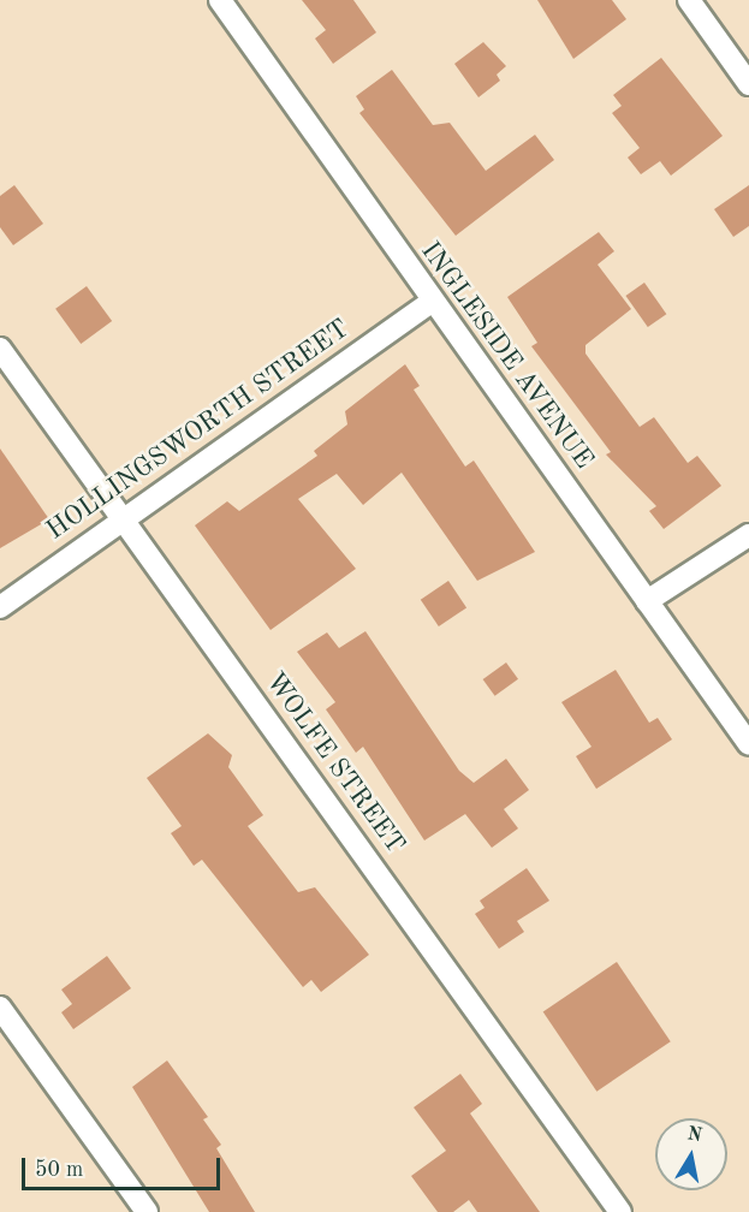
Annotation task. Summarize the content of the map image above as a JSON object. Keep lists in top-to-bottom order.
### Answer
{
  "streets": {
    "street": ["INGLESIDE AVENUE", "HOLLINGSWORTH STREET", "WOLFE STREET"]
  },
  "crossings": [
    ["INGLESIDE AVENUE", "HOLLINGSWORTH STREET"],
    ["HOLLINGSWORTH STREET", "WOLFE STREET"]
  ],
  "scale_bar": "50 m",
  "north": "top"
}
